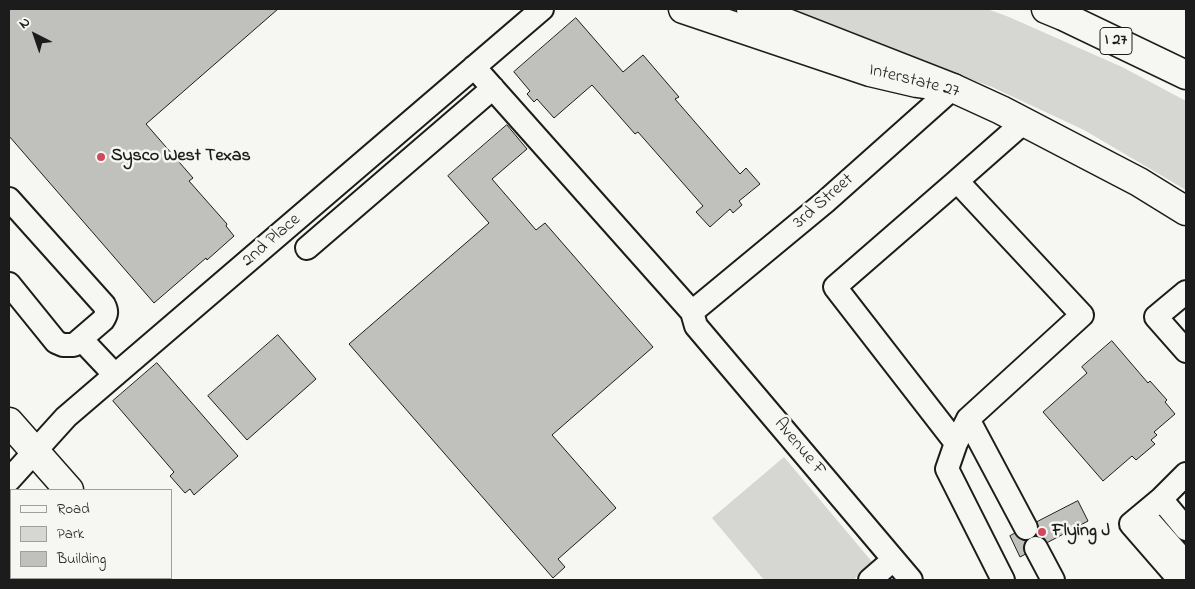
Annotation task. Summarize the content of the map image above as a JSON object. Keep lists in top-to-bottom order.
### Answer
{
  "streets": {
    "main road": ["I 27", "Interstate 27"],
    "street": ["3rd Street", "2nd Place", "Avenue F"]
  },
  "crossings": [
    ["Interstate 27", "3rd Street"],
    ["3rd Street", "Avenue F"],
    ["2nd Place", "Avenue F"]
  ],
  "places": ["Sysco West Texas", "Flying J"],
  "legend": ["Road", "Park", "Building"],
  "north": "top left"
}
